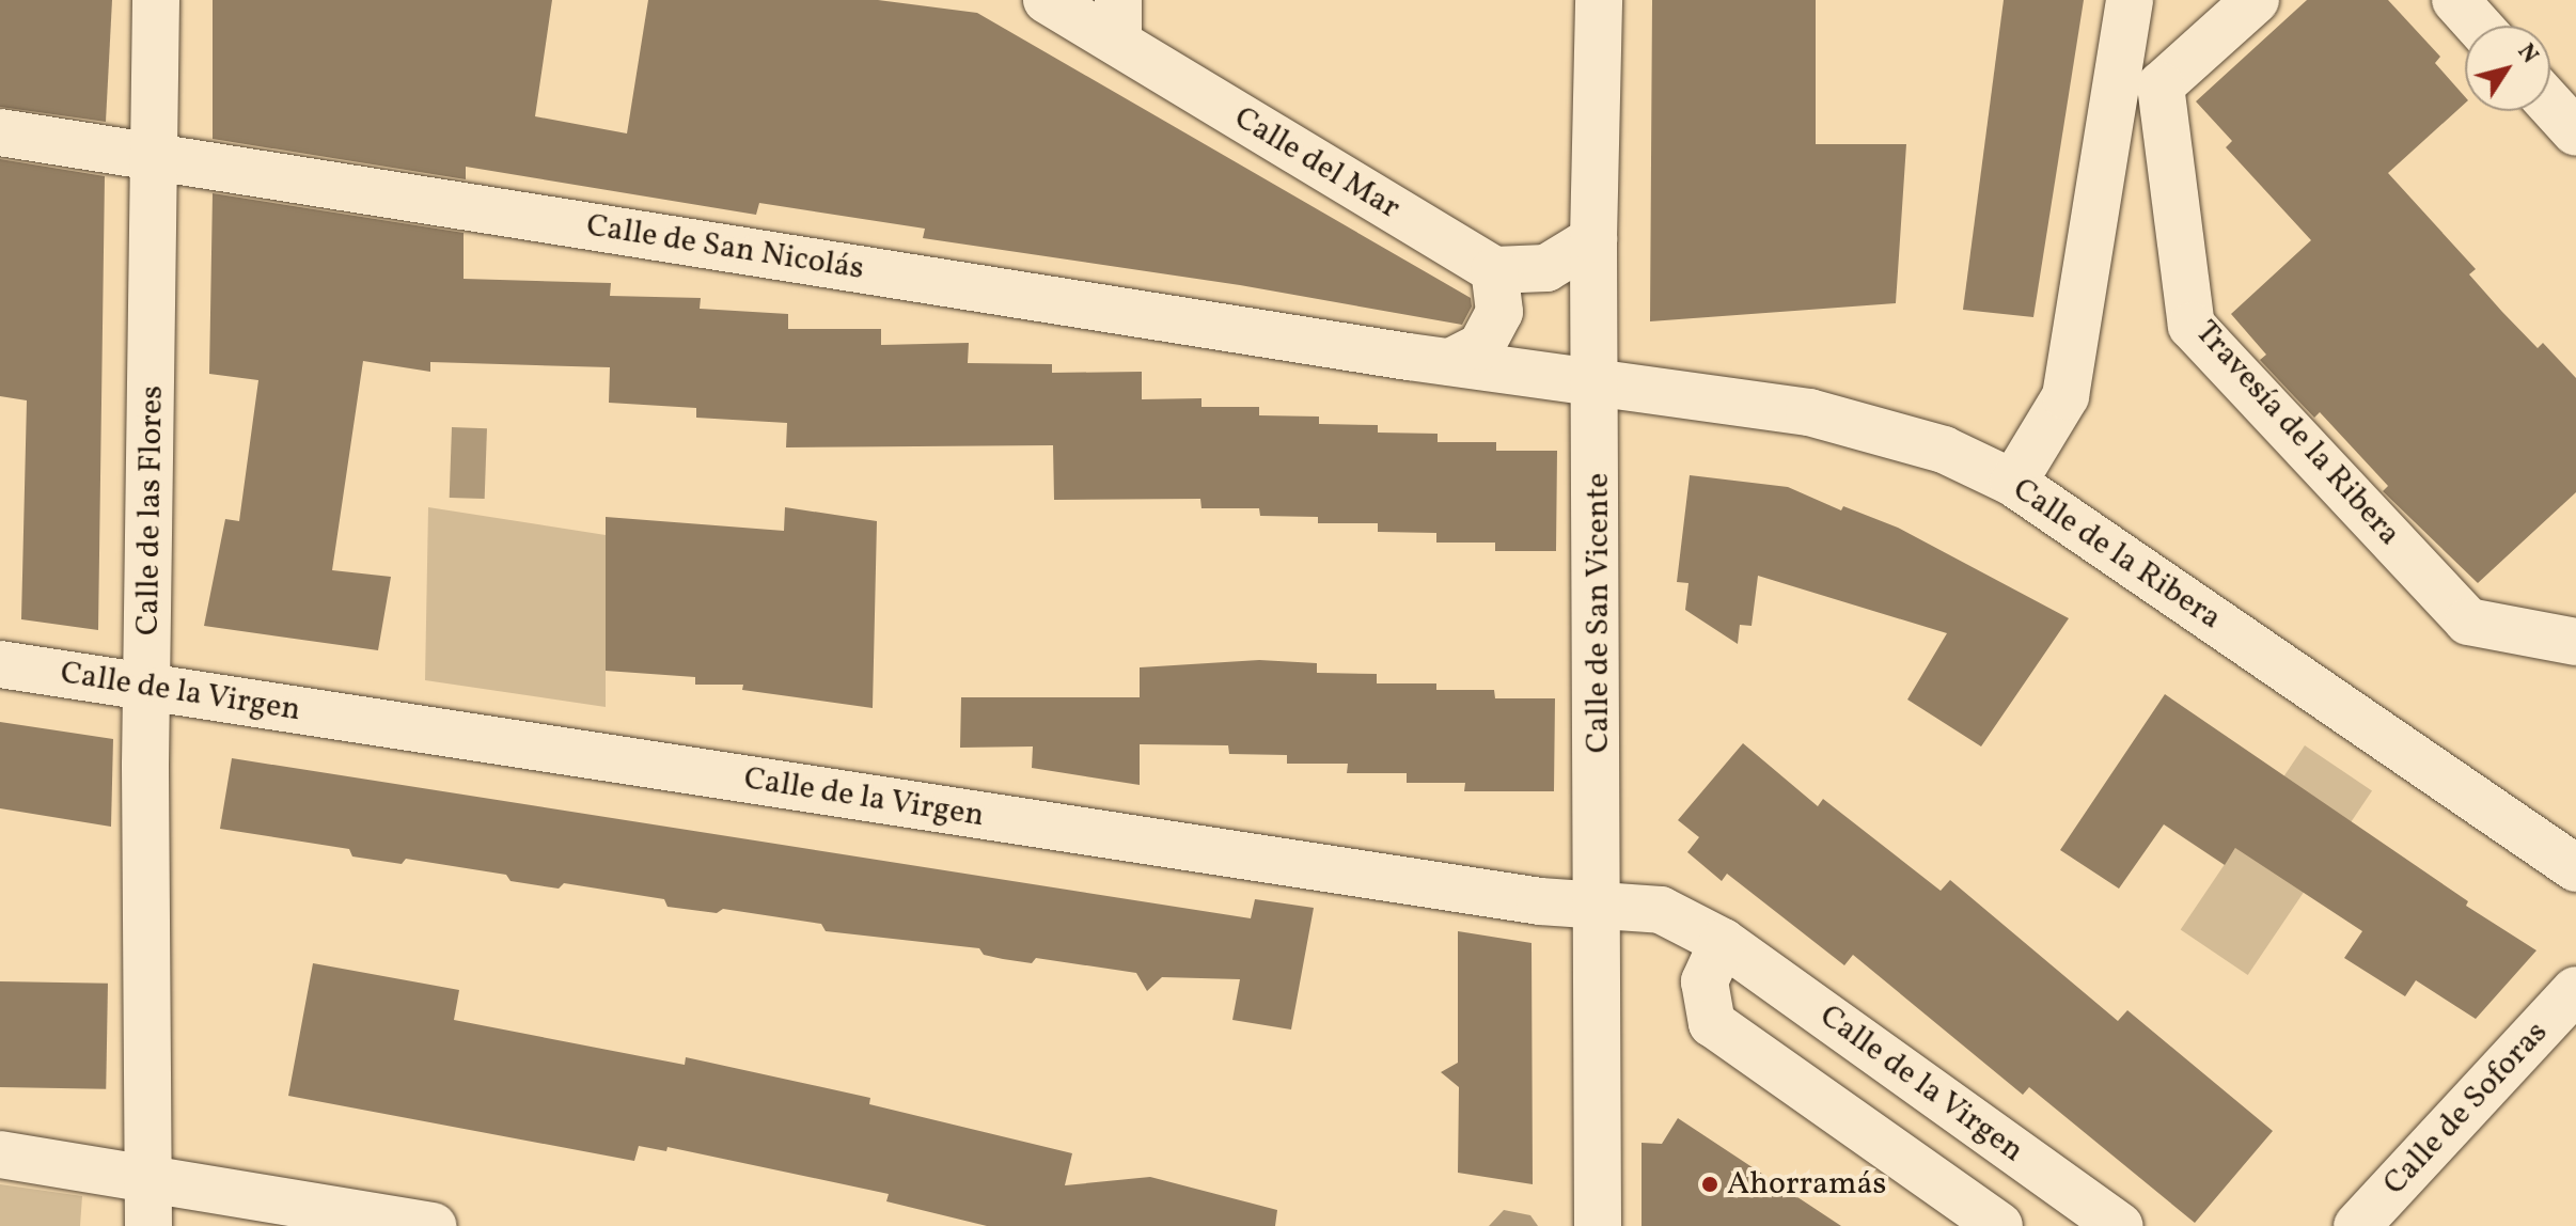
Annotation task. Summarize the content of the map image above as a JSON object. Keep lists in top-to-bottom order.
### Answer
{
  "streets": {
    "street": [
      "Calle del Mar",
      "Calle de San Nicolás",
      "Travesía de la Ribera",
      "Calle de las Flores",
      "Calle de la Ribera",
      "Calle de San Vicente",
      "Calle de la Virgen",
      "Calle de Soforas"
    ]
  },
  "crossings": [
    ["Calle de San Nicolás", "Calle de las Flores"],
    ["Calle de San Nicolás", "Calle de la Ribera"],
    ["Calle de San Nicolás", "Calle de San Vicente"],
    ["Calle de las Flores", "Calle de la Virgen"],
    ["Calle de la Ribera", "Calle de San Vicente"],
    ["Calle de San Vicente", "Calle de la Virgen"]
  ],
  "places": ["Ahorramás"],
  "north": "top right"
}
